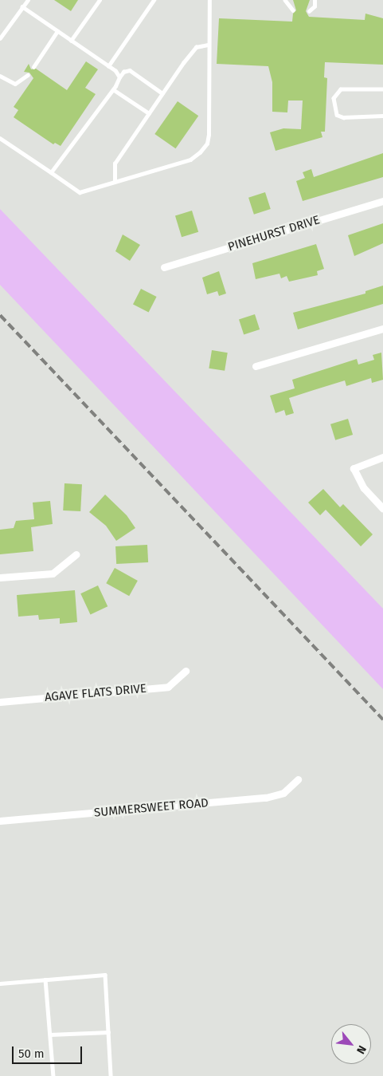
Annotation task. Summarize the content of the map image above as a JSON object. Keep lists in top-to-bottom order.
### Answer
{
  "streets": {
    "street": ["PINEHURST DRIVE", "AGAVE FLATS DRIVE", "SUMMERSWEET ROAD"]
  },
  "scale_bar": "50 m",
  "north": "bottom right"
}
